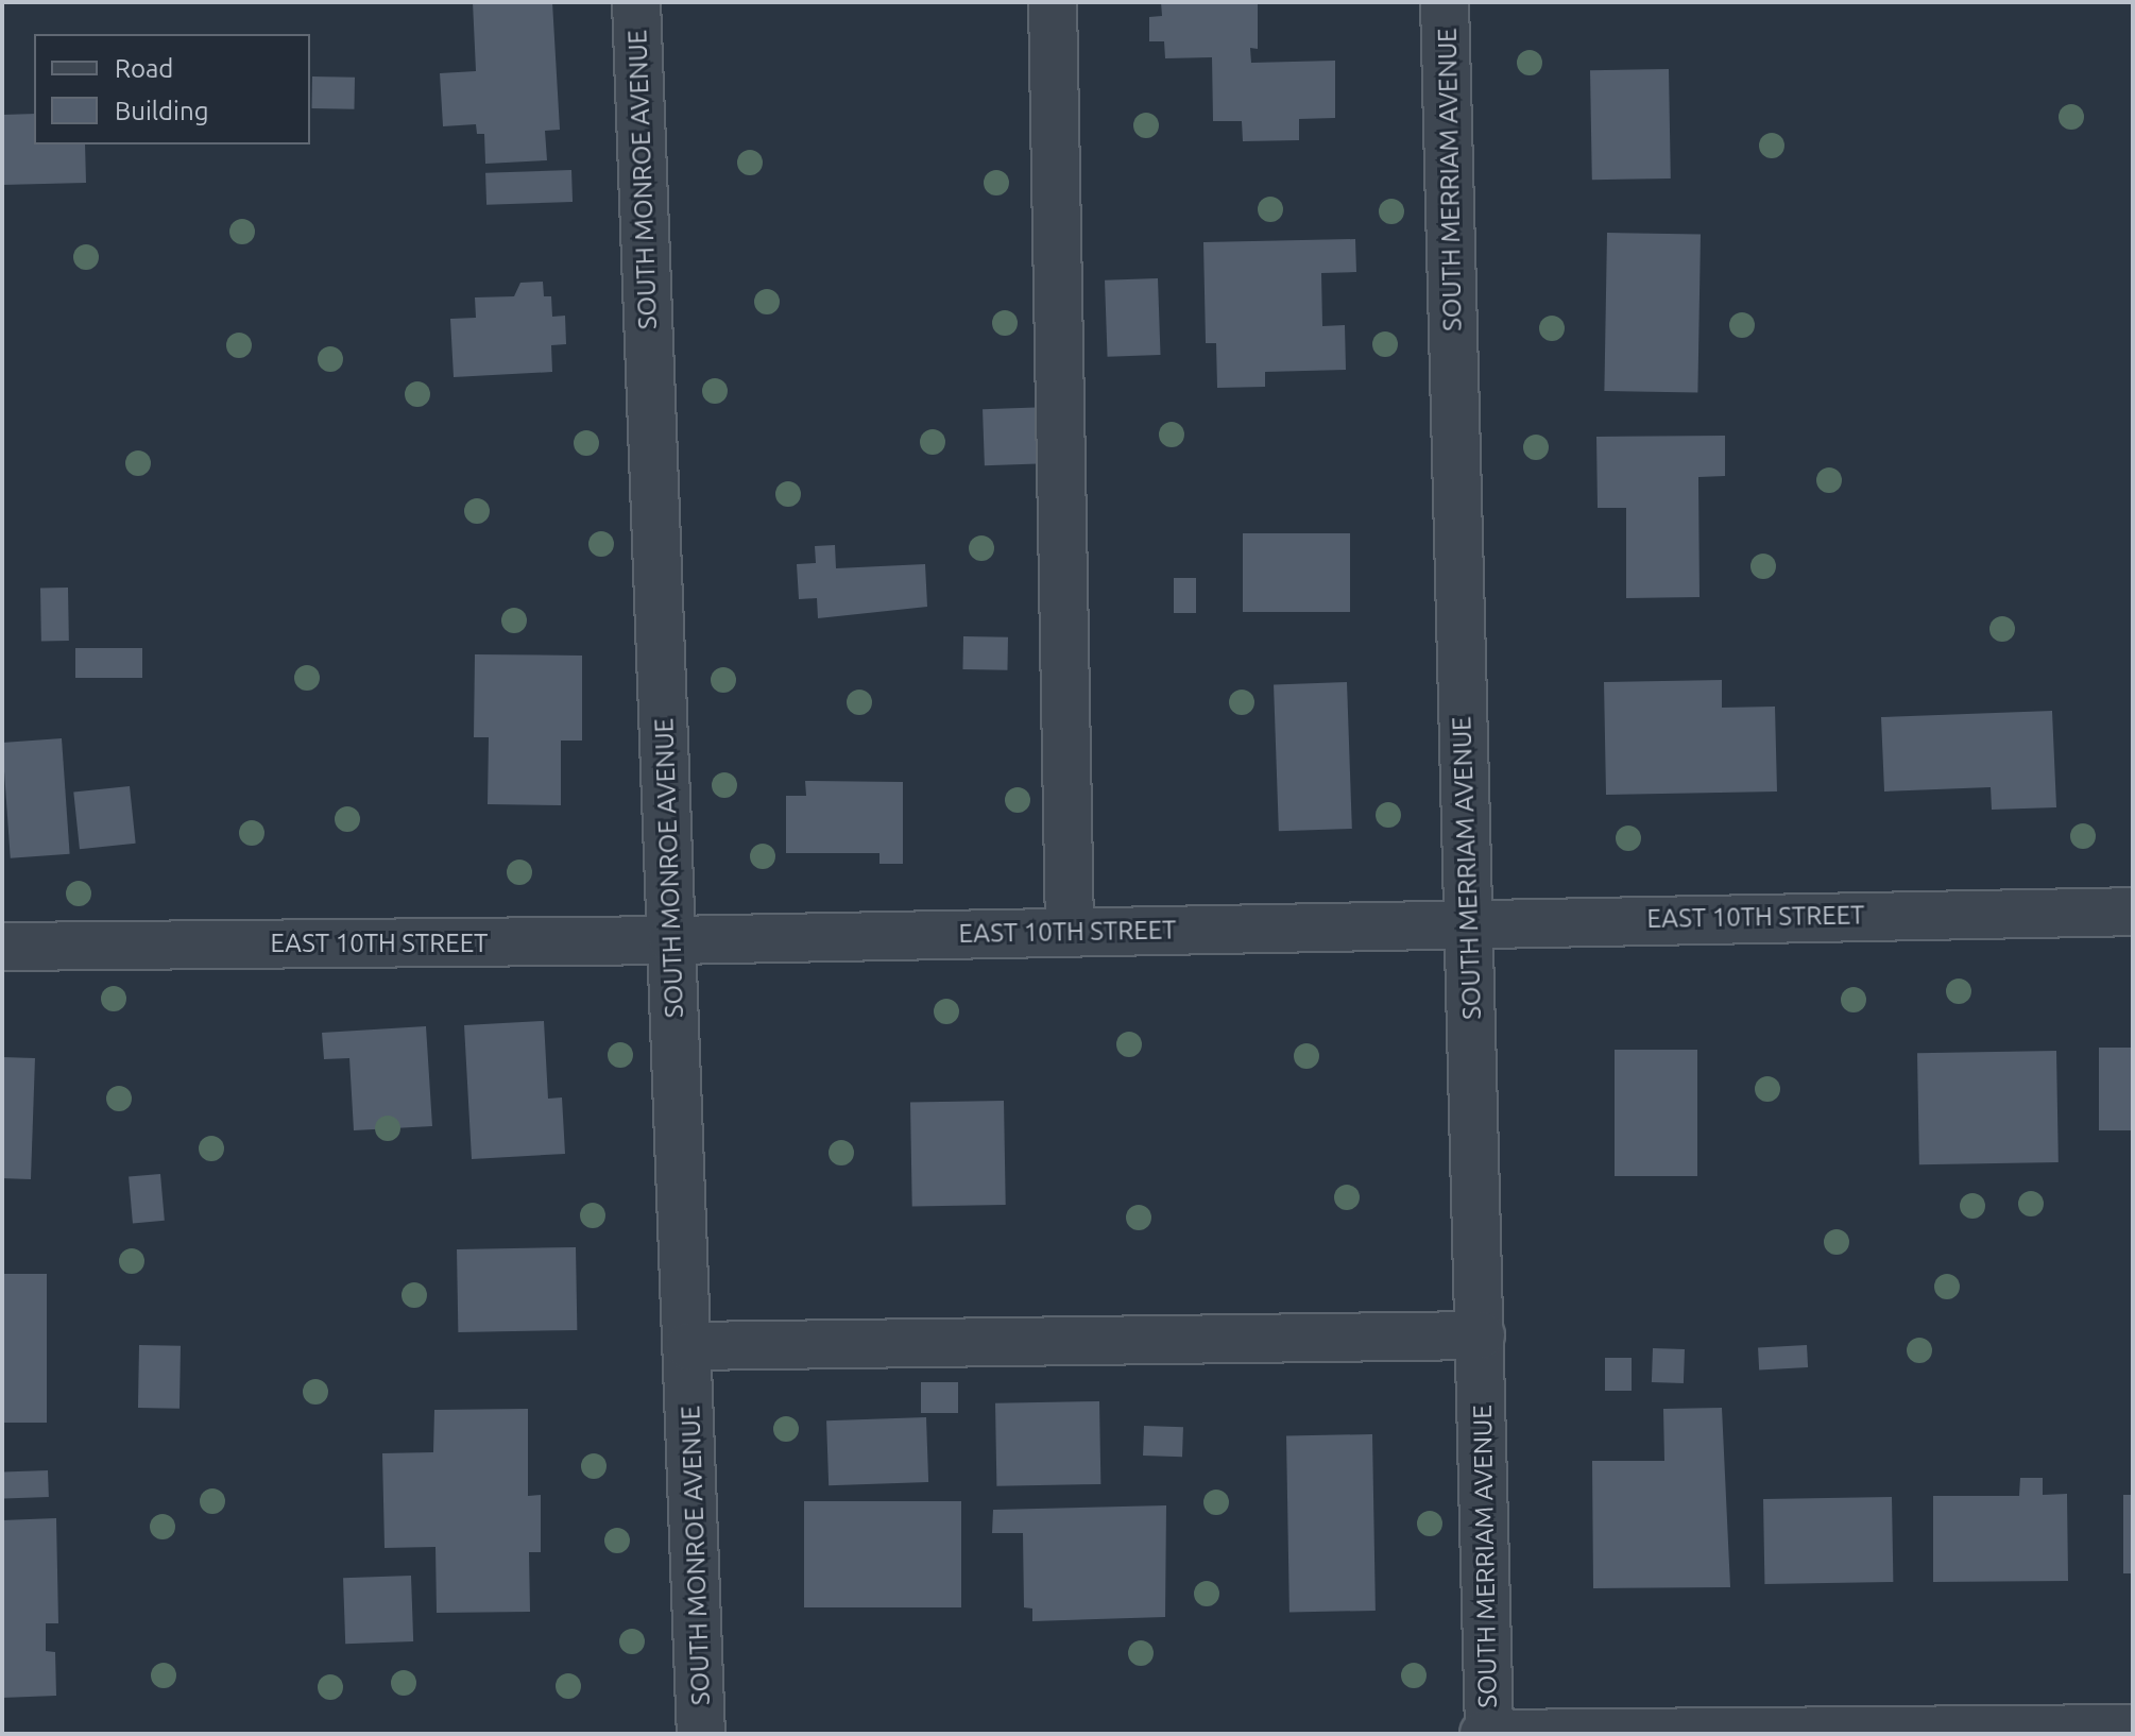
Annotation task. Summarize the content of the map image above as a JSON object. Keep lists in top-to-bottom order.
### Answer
{
  "streets": {
    "street": ["SOUTH MONROE AVENUE", "SOUTH MERRIAM AVENUE", "EAST 10TH STREET"]
  },
  "crossings": [
    ["SOUTH MONROE AVENUE", "EAST 10TH STREET"],
    ["SOUTH MERRIAM AVENUE", "EAST 10TH STREET"]
  ],
  "legend": ["Road", "Building"]
}
